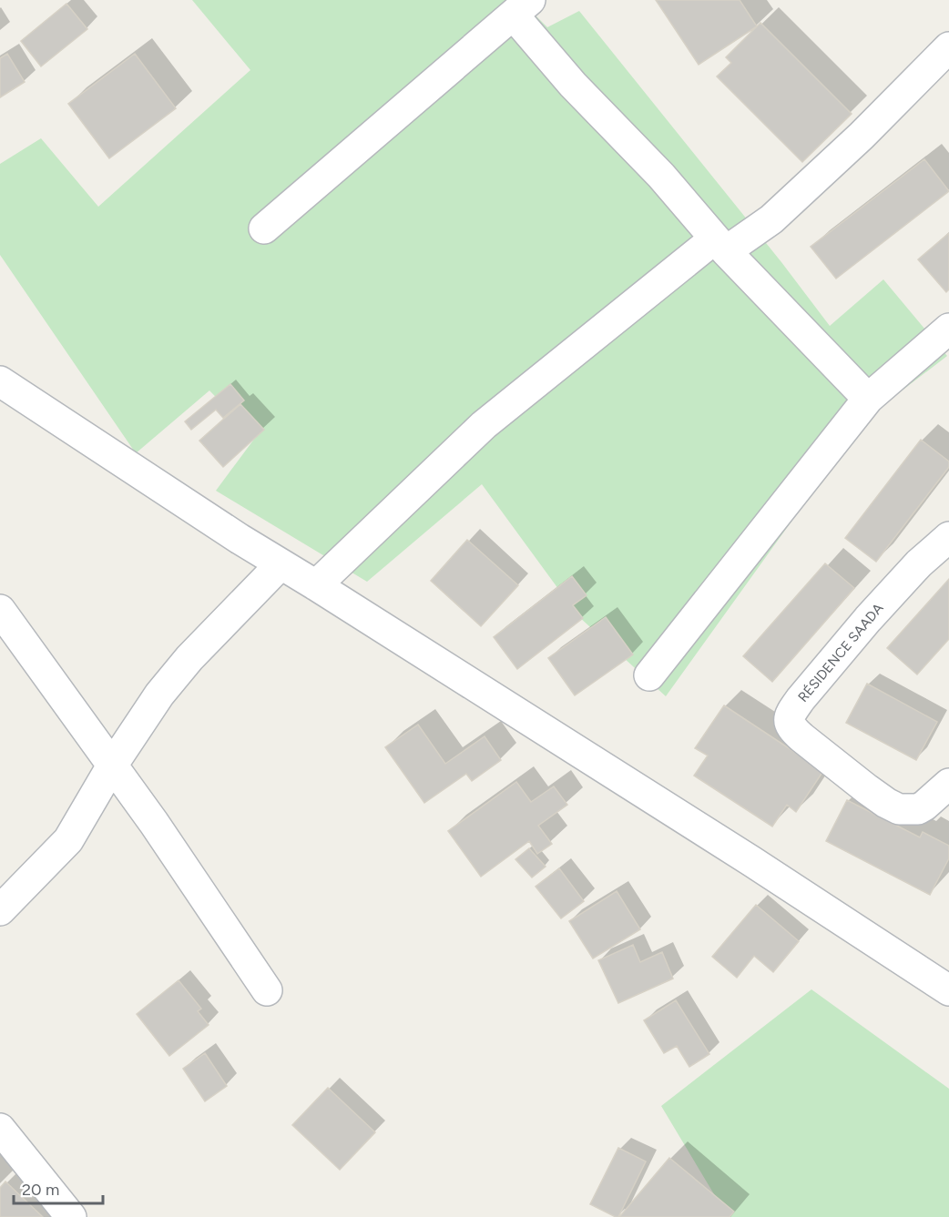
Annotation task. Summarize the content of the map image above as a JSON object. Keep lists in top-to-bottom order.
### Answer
{
  "streets": {
    "street": ["RÉSIDENCE SAADA"]
  },
  "scale_bar": "20 m"
}
